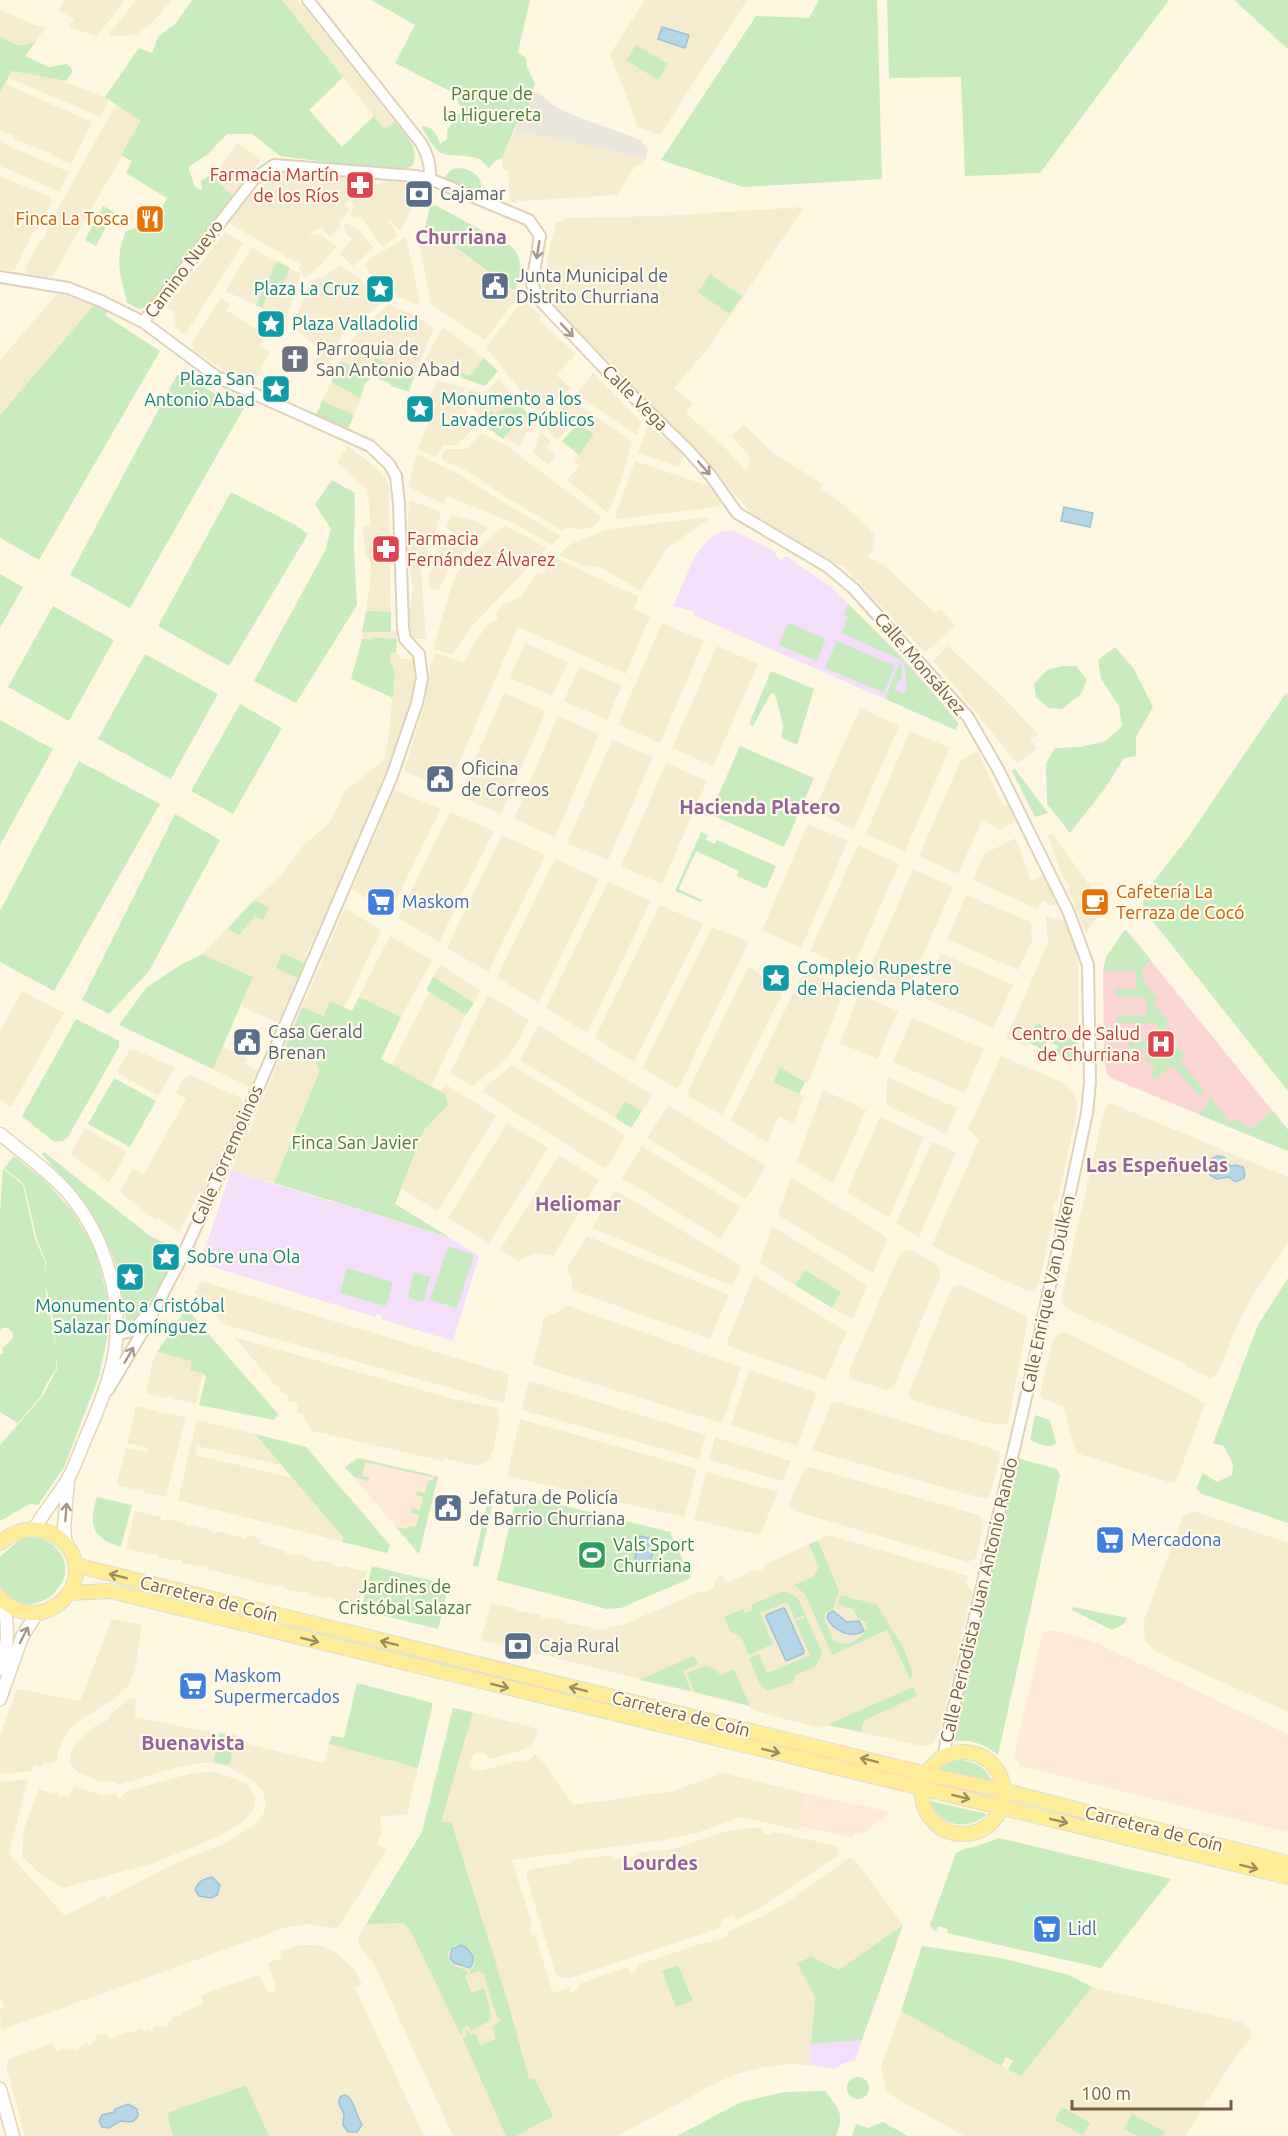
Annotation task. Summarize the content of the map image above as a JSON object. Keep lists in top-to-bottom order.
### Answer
{
  "streets": {
    "main road": ["Calle Torremolinos", "Carretera de Coín"],
    "street": [
      "Camino Nuevo",
      "Calle Vega",
      "Calle Monsálvez",
      "Calle Enrique Van Dulken",
      "Calle Periodista Juan Antonio Rando"
    ]
  },
  "crossings": [
    ["Camino Nuevo", "Calle Vega"],
    ["Camino Nuevo", "Calle Torremolinos"],
    ["Calle Vega", "Calle Monsálvez"],
    ["Calle Monsálvez", "Calle Enrique Van Dulken"],
    ["Calle Enrique Van Dulken", "Calle Periodista Juan Antonio Rando"]
  ],
  "one_way": ["Calle Vega"],
  "districts": [
    "Churriana",
    "Hacienda Platero",
    "Las Espeñuelas",
    "Heliomar",
    "Buenavista",
    "Lourdes"
  ],
  "parks": ["Parque de la Higuereta", "Finca San Javier", "Jardines de Cristóbal Salazar"],
  "places": {
    "pharmacy": ["Farmacia Martín de los Ríos", "Farmacia Fernández Álvarez"],
    "bank": ["Cajamar", "Caja Rural"],
    "restaurant": ["Finca La Tosca"],
    "public building": [
      "Junta Municipal de Distrito Churriana",
      "Oficina de Correos",
      "Casa Gerald Brenan",
      "Jefatura de Policía de Barrio Churriana"
    ],
    "place": [
      "Plaza La Cruz",
      "Plaza Valladolid",
      "Plaza San Antonio Abad",
      "Monumento a los Lavaderos Públicos",
      "Complejo Rupestre de Hacienda Platero",
      "Sobre una Ola",
      "Monumento a Cristóbal Salazar Domínguez"
    ],
    "church": ["Parroquia de San Antonio Abad"],
    "supermarket": [
      "Maskom",
      "Mercadona",
      "Maskom Supermercados",
      "Lidl"
    ],
    "cafe": ["Cafetería La Terraza de Cocó"],
    "hospital": ["Centro de Salud de Churriana"],
    "sports": ["Vals Sport Churriana"]
  },
  "scale_bar": "100 m"
}
